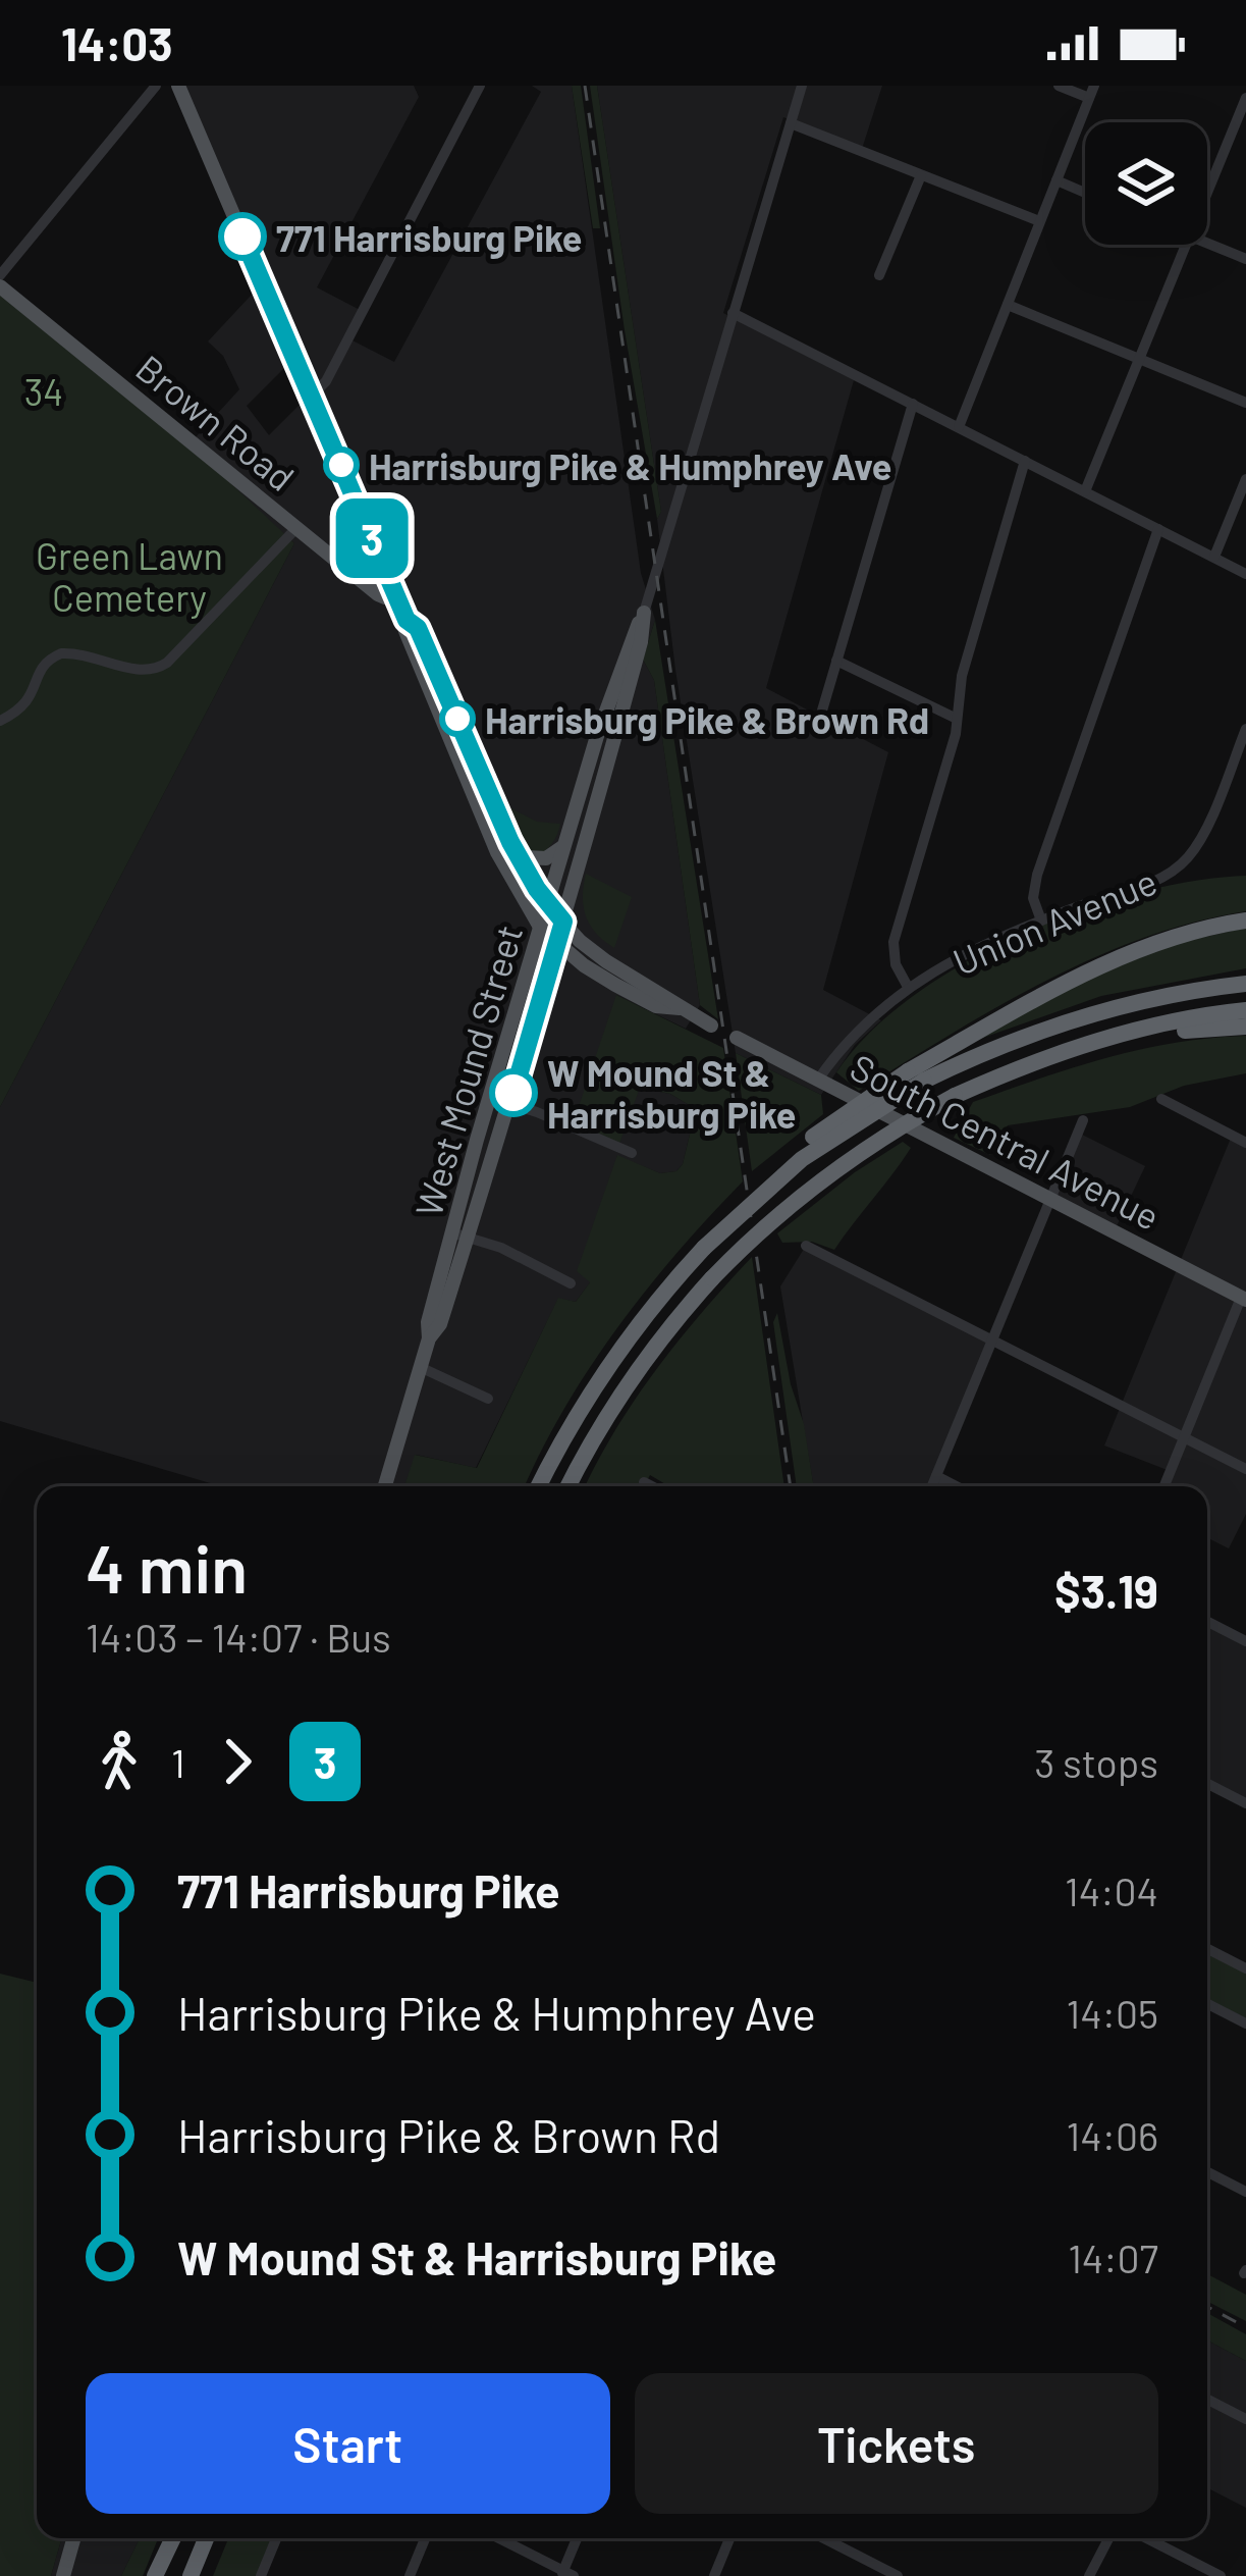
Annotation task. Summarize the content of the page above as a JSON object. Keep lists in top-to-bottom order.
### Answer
{
  "streets": {
    "main road": ["Brown Road", "West Mound Street", "South Central Avenue"],
    "street": ["Union Avenue"]
  },
  "crossings": [
    ["Union Avenue", "South Central Avenue"]
  ],
  "parks": ["34", "Green Lawn Cemetery"],
  "places": [
    "771 Harrisburg Pike",
    "Harrisburg Pike & Humphrey Ave",
    "Harrisburg Pike & Brown Rd",
    "W Mound St & Harrisburg Pike"
  ],
  "lines": ["bus line 3"],
  "page": {
    "status": "14:03",
    "on_map": "3",
    "heading": ["4 min", "14:03 – 14:07 · Bus", "$3.19"],
    "legs": ["1", "3", "3 stops"],
    "list": [
      {
        "name": "771 Harrisburg Pike",
        "value": "14:04"
      },
      {
        "name": "Harrisburg Pike & Humphrey Ave",
        "value": "14:05"
      },
      {
        "name": "Harrisburg Pike & Brown Rd",
        "value": "14:06"
      },
      {
        "name": "W Mound St & Harrisburg Pike",
        "value": "14:07"
      }
    ],
    "buttons": ["Start", "Tickets"]
  }
}
